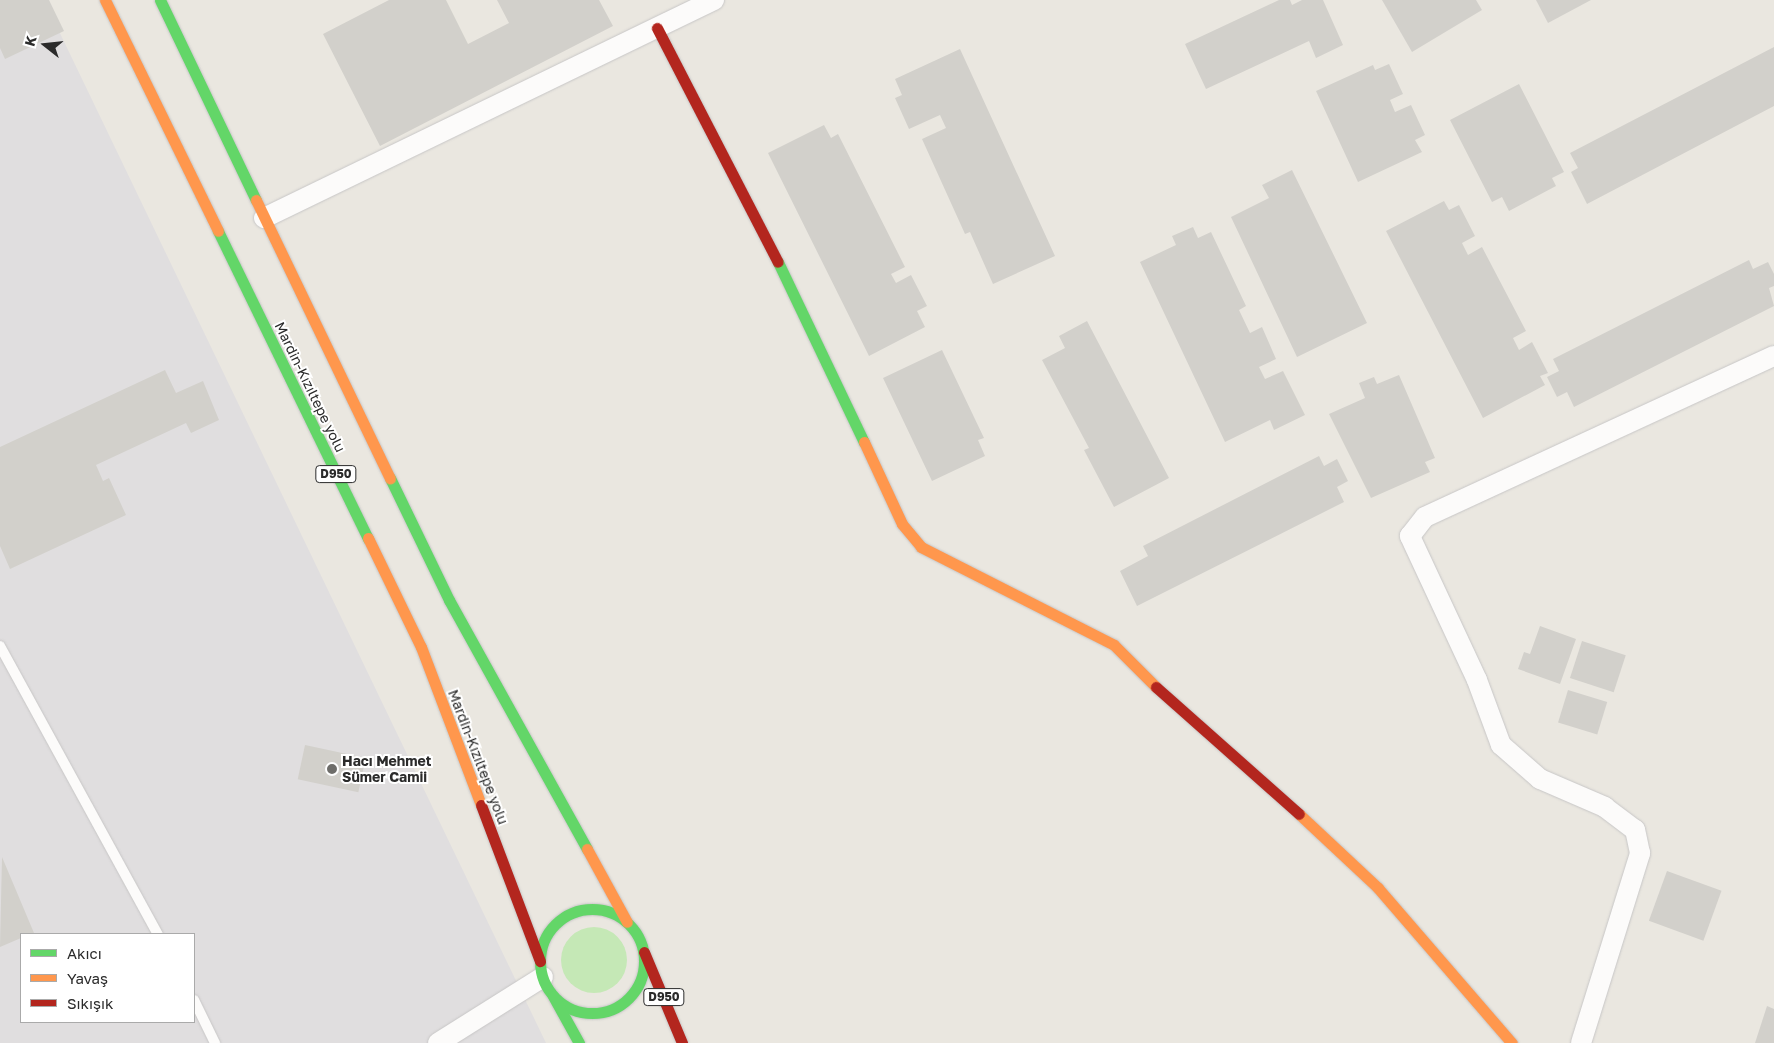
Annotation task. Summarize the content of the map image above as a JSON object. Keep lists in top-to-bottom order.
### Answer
{
  "streets": {
    "main road": ["Mardin-Kızıltepe yolu", "D950"]
  },
  "crossings": [
    ["Mardin-Kızıltepe yolu", "D950"]
  ],
  "places": ["Hacı Mehmet Sümer Camii"],
  "legend": ["Akıcı", "Yavaş", "Sıkışık"],
  "north": "left"
}
